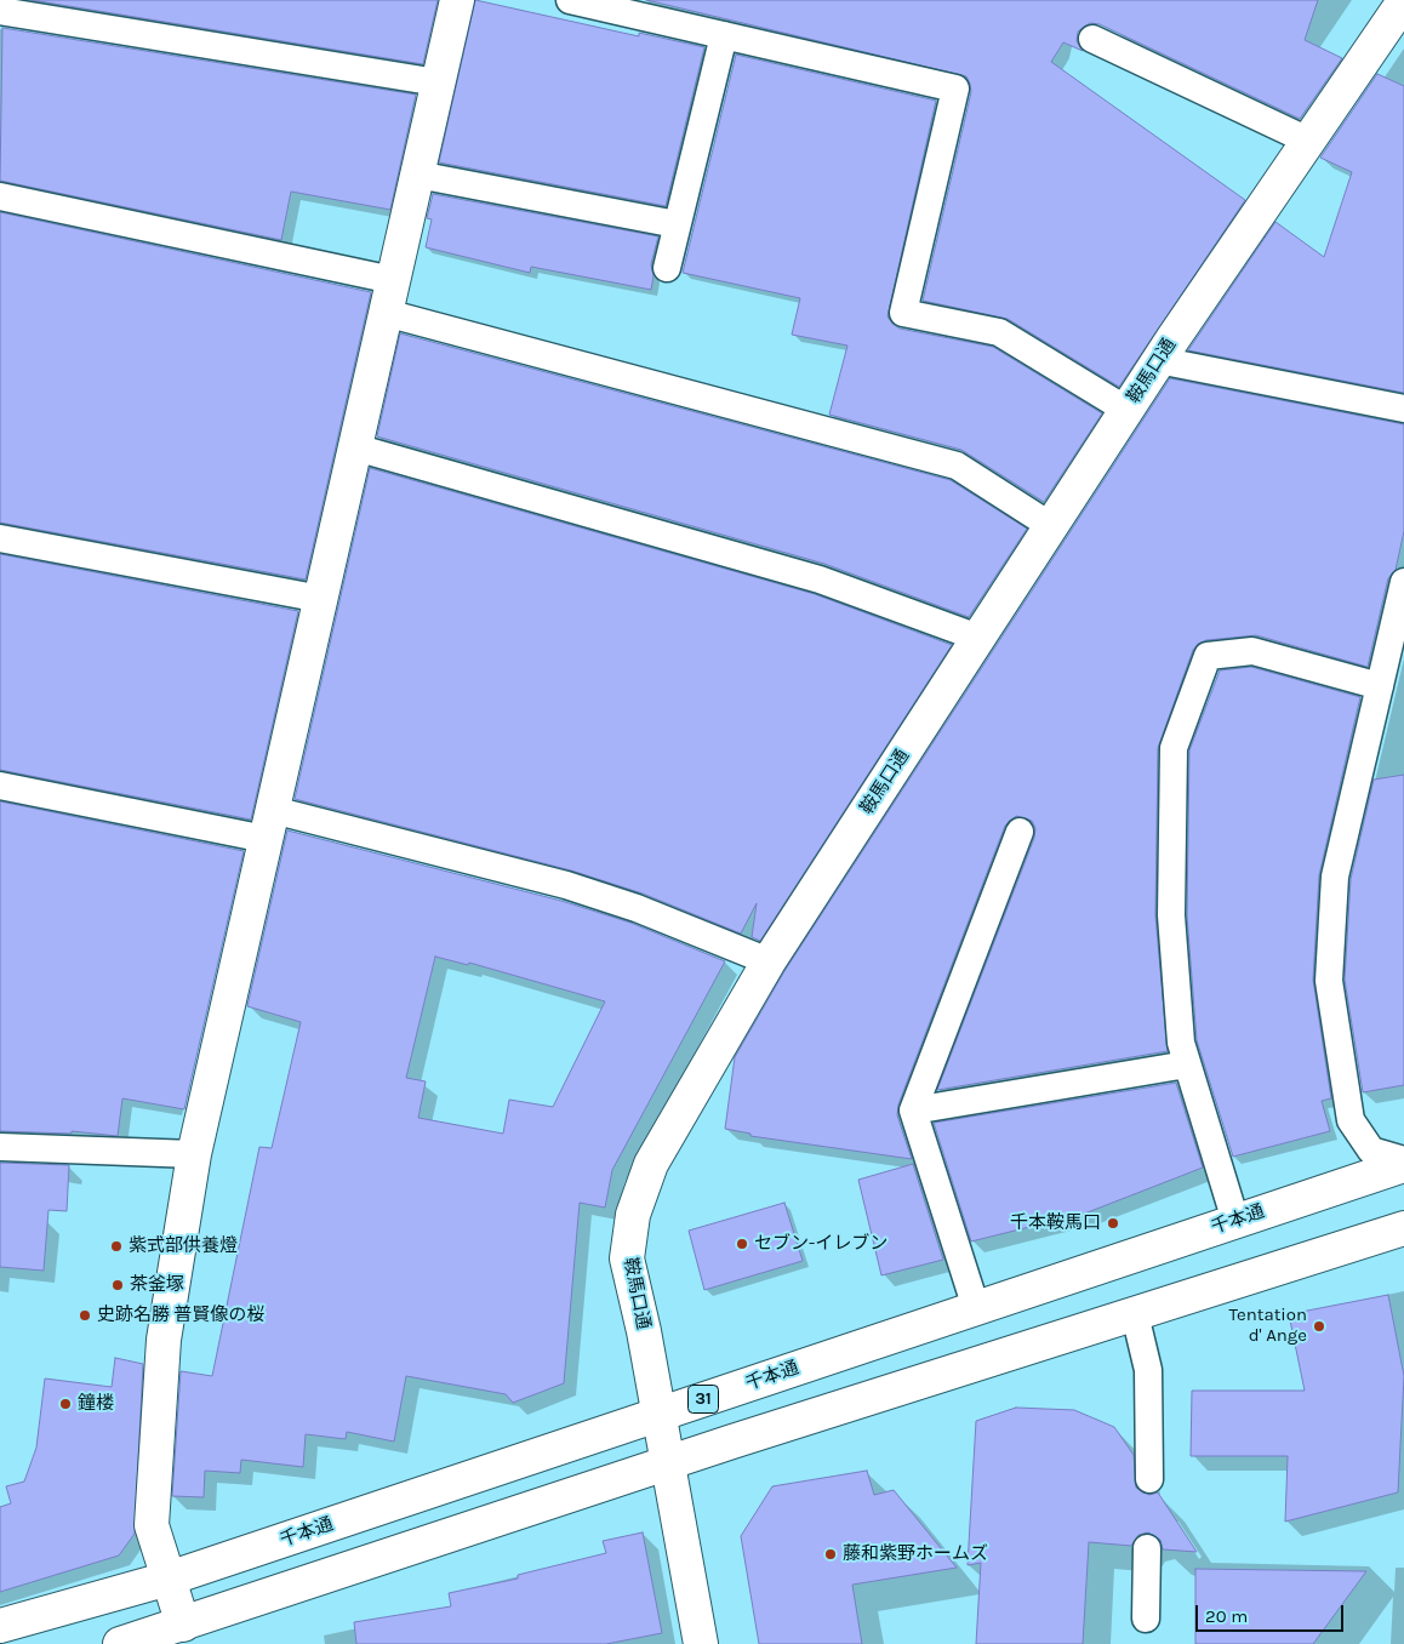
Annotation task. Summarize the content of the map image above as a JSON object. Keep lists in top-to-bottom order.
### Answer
{
  "streets": {
    "street": ["鞍馬口通", "千本通", "31"]
  },
  "crossings": [
    ["鞍馬口通", "千本通"]
  ],
  "places": [
    "千本鞍馬口",
    "セブン-イレブン",
    "紫式部供養燈",
    "茶釜塚",
    "史跡名勝 普賢像の桜",
    "Tentation d' Ange",
    "鐘楼",
    "藤和紫野ホームズ"
  ],
  "scale_bar": "20 m"
}
